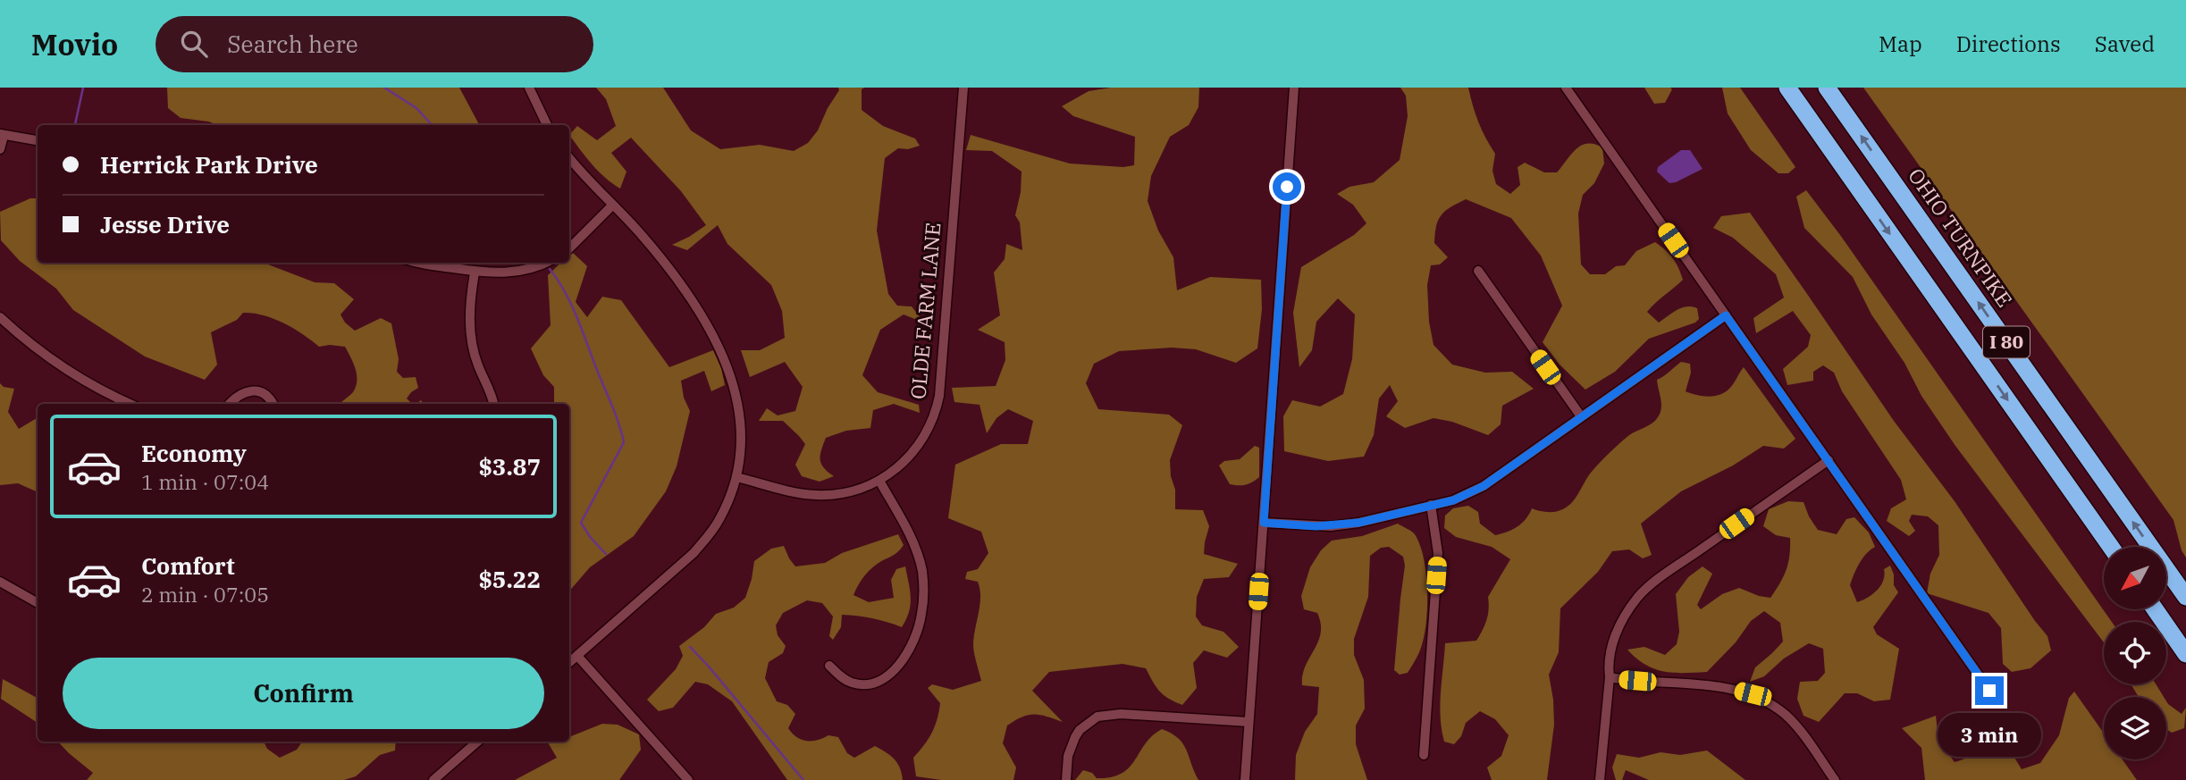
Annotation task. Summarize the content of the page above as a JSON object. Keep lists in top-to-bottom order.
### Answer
{
  "streets": {
    "highway": ["OHIO TURNPIKE", "I 80"],
    "street": ["OLDE FARM LANE"]
  },
  "north": "bottom left",
  "page": {
    "header": "Movio",
    "search": "Search here",
    "nav": ["Map", "Directions", "Saved"],
    "banner": ["Herrick Park Drive", "Jesse Drive"],
    "list": [
      {
        "name": "Economy",
        "note": "1 min · 07:04",
        "value": "$3.87"
      },
      {
        "name": "Comfort",
        "note": "2 min · 07:05",
        "value": "$5.22"
      }
    ],
    "buttons": "Confirm",
    "bubble": "3 min"
  }
}
